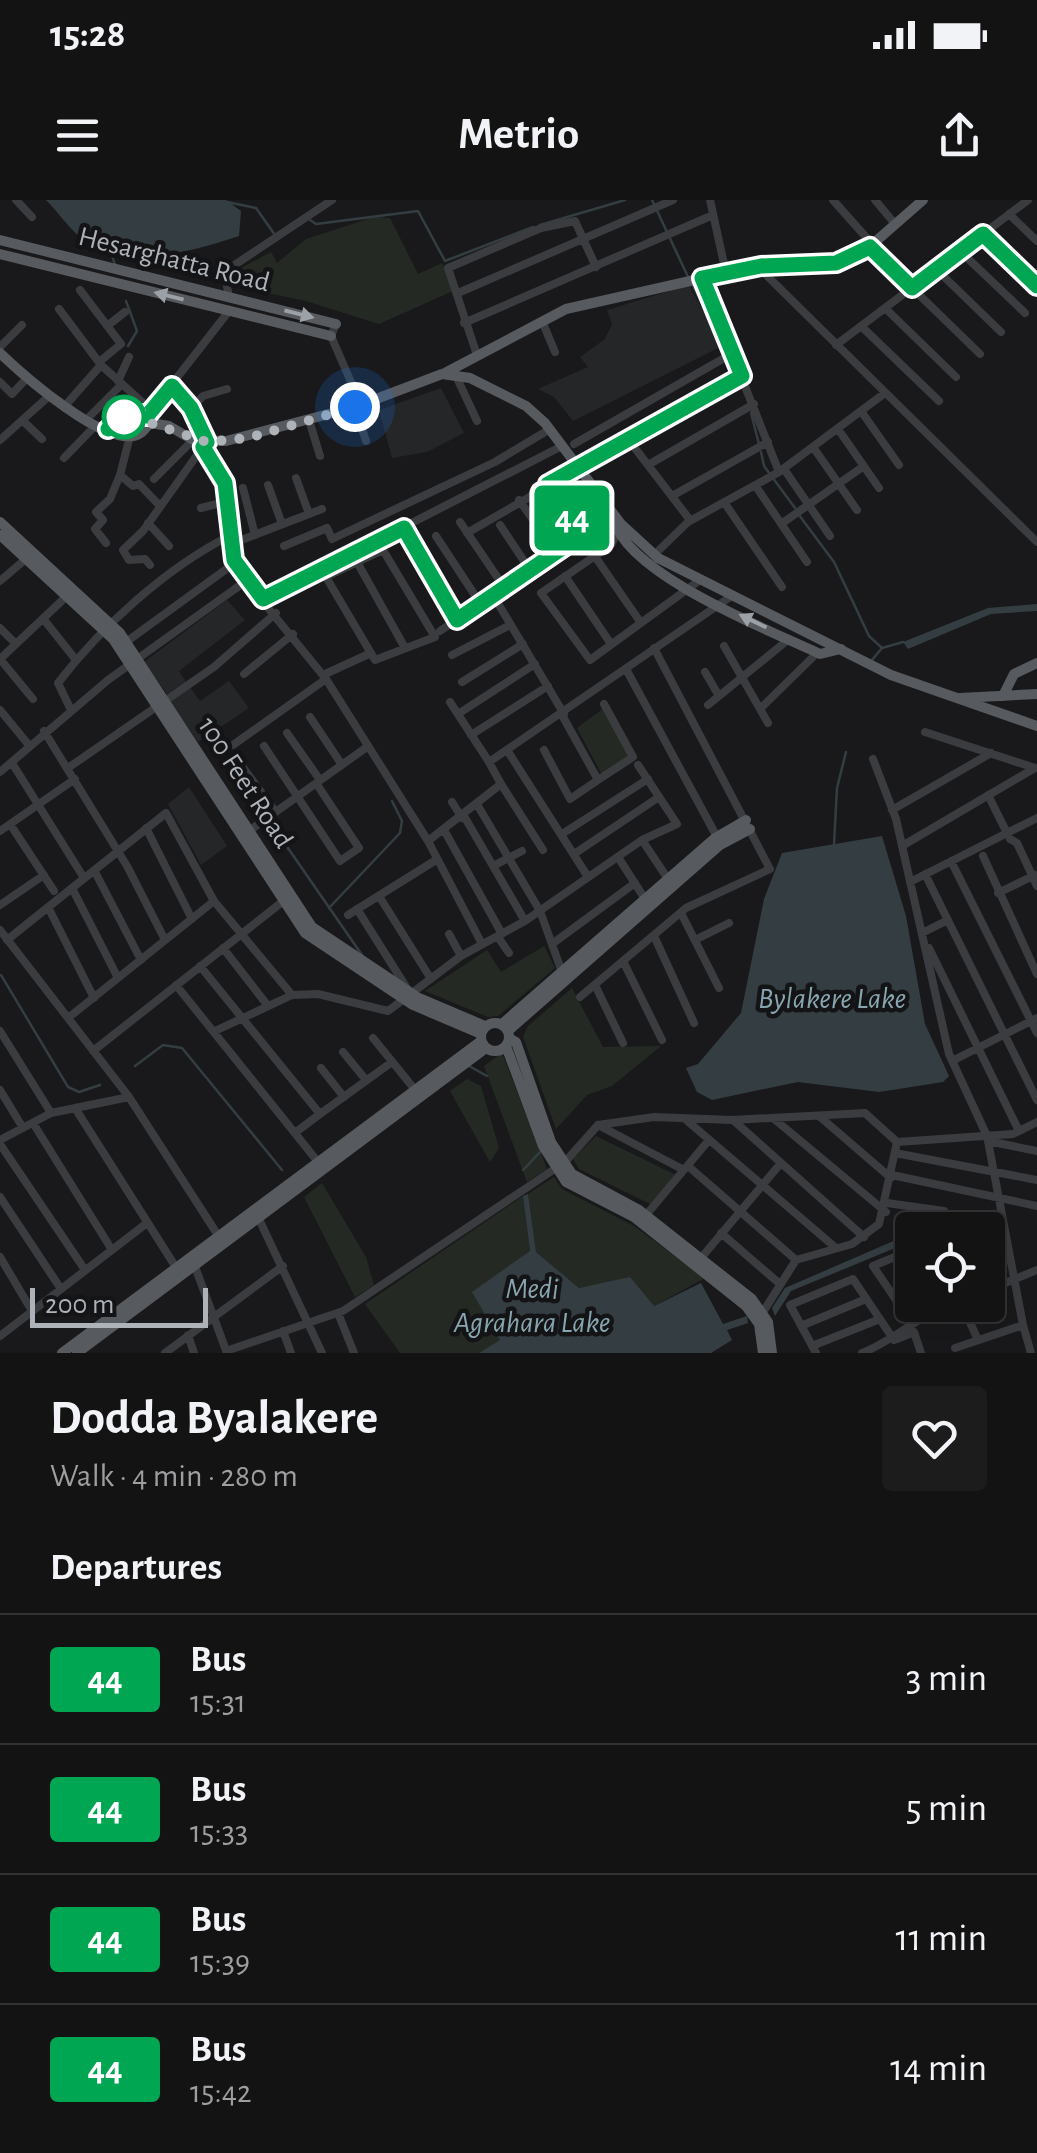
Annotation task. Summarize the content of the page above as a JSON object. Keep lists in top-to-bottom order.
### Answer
{
  "streets": {
    "main road": ["Hesarghatta Road", "100 Feet Road"]
  },
  "water": ["Bylakere Lake", "Medi Agrahara Lake"],
  "lines": ["bus line 44"],
  "scale_bar": "200 m",
  "page": {
    "status": "15:28",
    "header": "Metrio",
    "on_map": "44",
    "scale": "200 m",
    "heading": [
      ["Dodda Byalakere", "Walk · 4 min · 280 m"],
      "Departures"
    ],
    "list": [
      {
        "mark": "44",
        "name": "Bus",
        "note": "15:31",
        "value": "3 min"
      },
      {
        "mark": "44",
        "name": "Bus",
        "note": "15:33",
        "value": "5 min"
      },
      {
        "mark": "44",
        "name": "Bus",
        "note": "15:39",
        "value": "11 min"
      },
      {
        "mark": "44",
        "name": "Bus",
        "note": "15:42",
        "value": "14 min"
      }
    ]
  }
}
